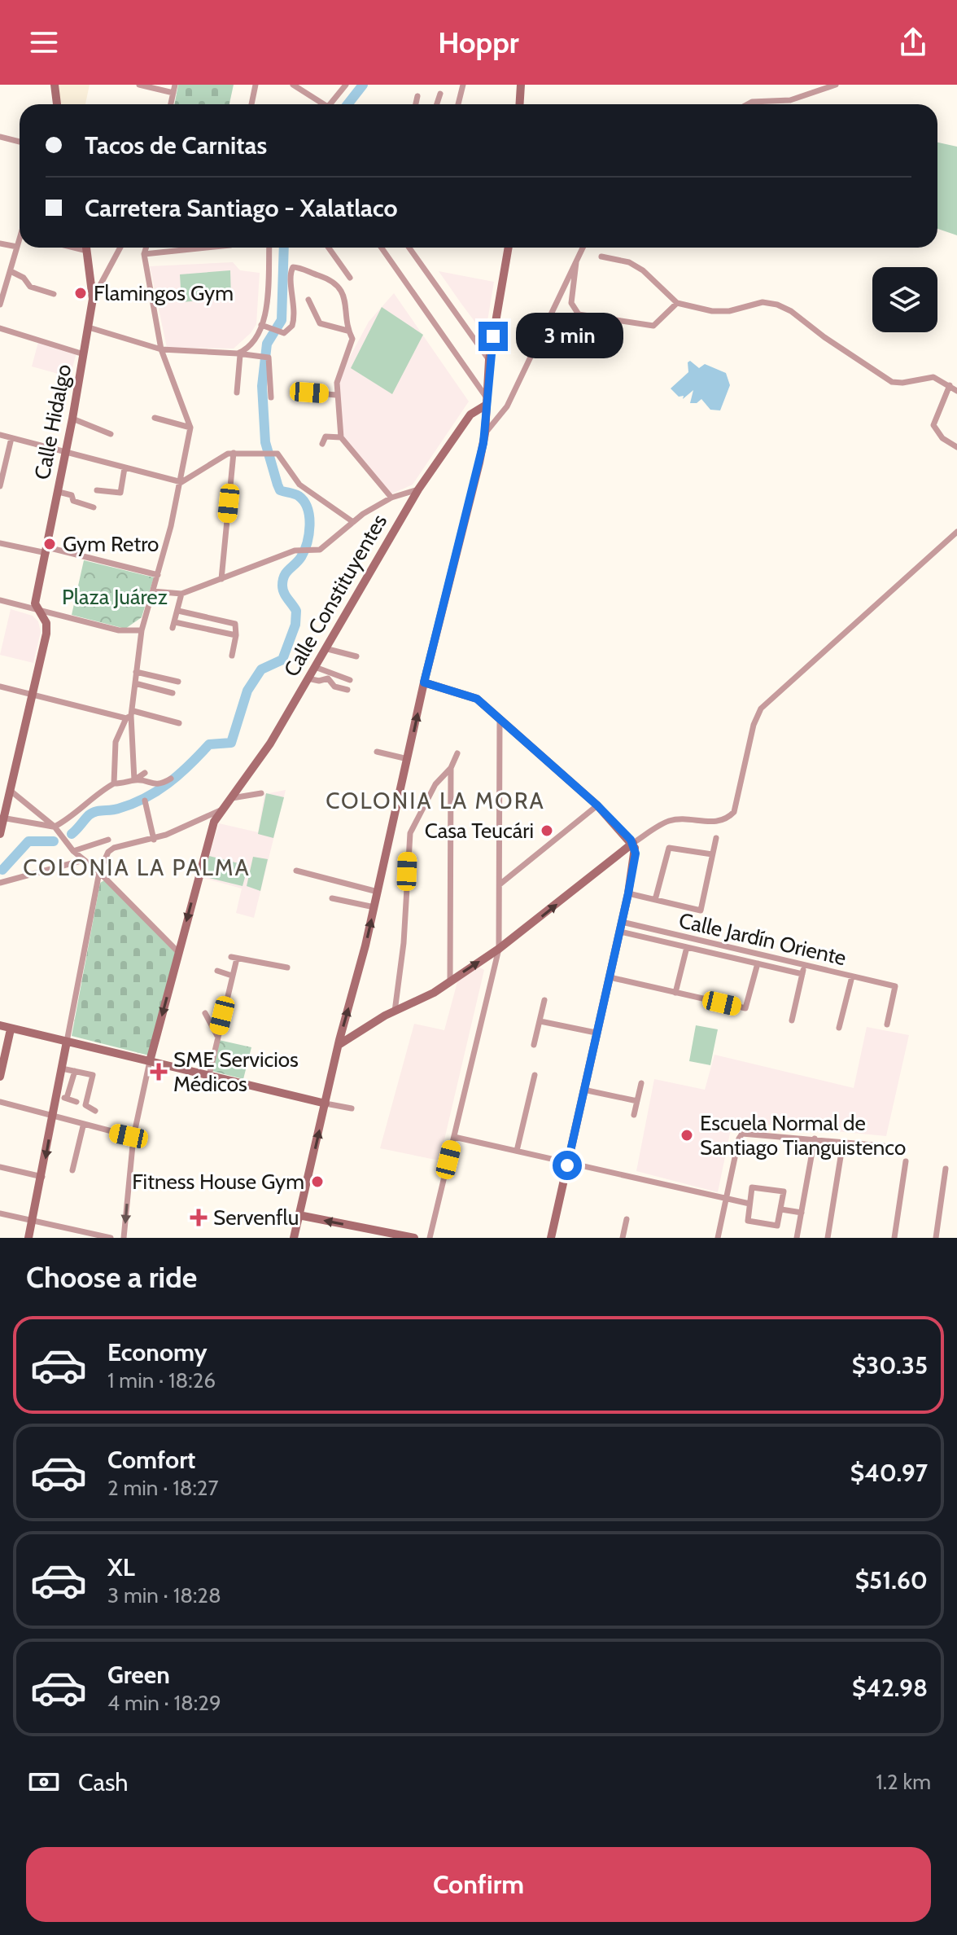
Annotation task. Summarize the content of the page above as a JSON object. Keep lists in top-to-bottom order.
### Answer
{
  "streets": {
    "main road": ["Calle Hidalgo", "Calle Constituyentes"],
    "street": ["Calle Jardín Oriente"]
  },
  "districts": ["COLONIA LA MORA", "COLONIA LA PALMA"],
  "parks": ["Plaza Juárez"],
  "places": {
    "other": [
      "Flamingos Gym",
      "Gym Retro",
      "Casa Teucári",
      "Escuela Normal de Santiago Tianguistenco",
      "Fitness House Gym"
    ],
    "health": ["SME Servicios Médicos", "Servenflu"]
  },
  "page": {
    "header": "Hoppr",
    "banner": ["Tacos de Carnitas", "Carretera Santiago - Xalatlaco"],
    "bubble": "3 min",
    "heading": "Choose a ride",
    "list": [
      {
        "name": "Economy",
        "note": "1 min · 18:26",
        "value": "$30.35"
      },
      {
        "name": "Comfort",
        "note": "2 min · 18:27",
        "value": "$40.97"
      },
      {
        "name": "XL",
        "note": "3 min · 18:28",
        "value": "$51.60"
      },
      {
        "name": "Green",
        "note": "4 min · 18:29",
        "value": "$42.98"
      }
    ],
    "pay": ["Cash", "1.2 km"],
    "buttons": "Confirm"
  }
}
